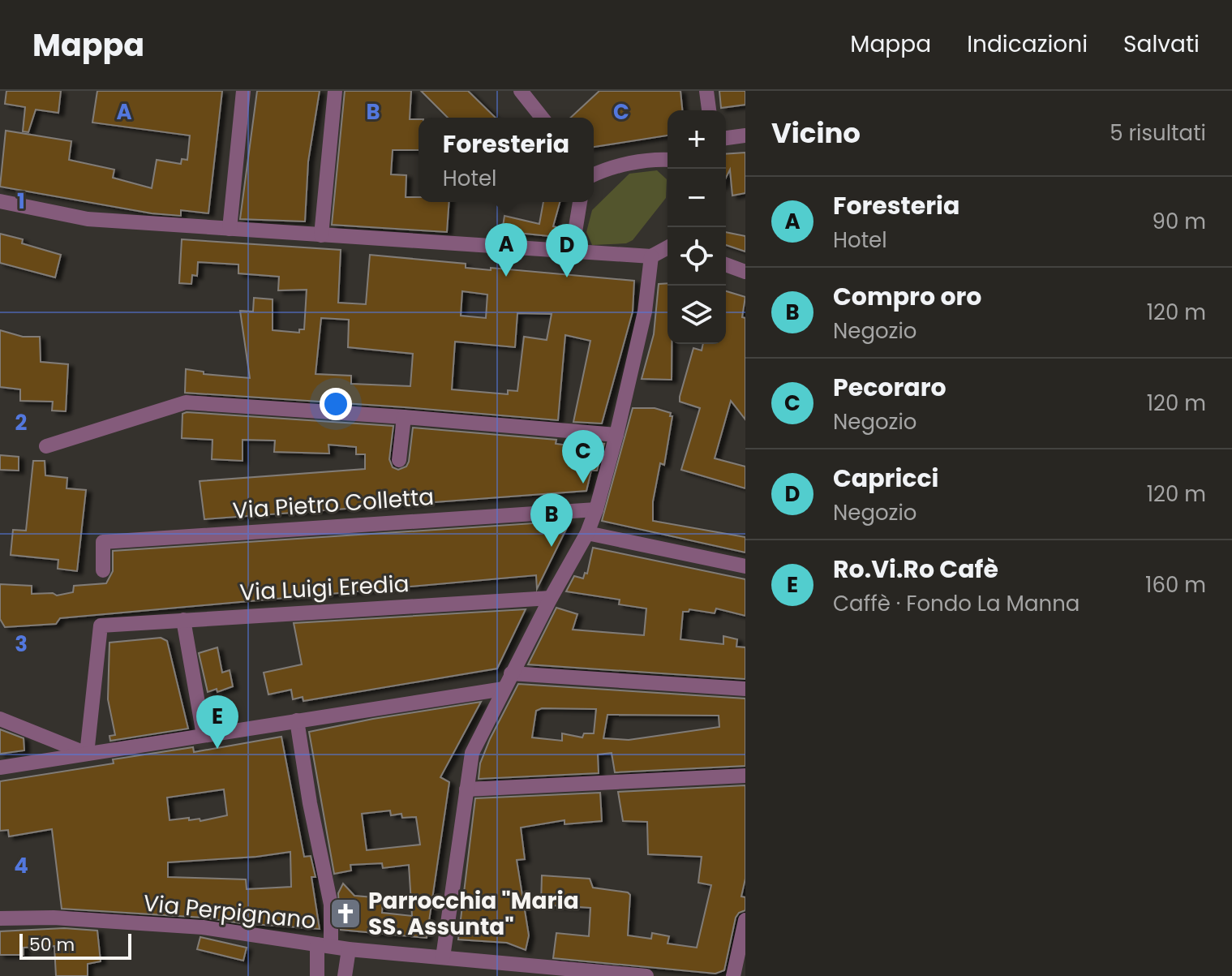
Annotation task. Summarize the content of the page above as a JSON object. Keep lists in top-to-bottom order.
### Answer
{
  "streets": {
    "street": ["Via Pietro Colletta", "Via Luigi Eredia", "Via Perpignano"]
  },
  "places": {
    "church": ["Parrocchia \"Maria SS. Assunta\""]
  },
  "scale_bar": "50 m",
  "page": {
    "header": "Mappa",
    "nav": ["Mappa", "Indicazioni", "Salvati"],
    "heading": ["Vicino", "5 risultati"],
    "map_buttons": ["+", "−"],
    "popup": ["Foresteria", "Hotel"],
    "list": [
      {
        "mark": "A",
        "name": "Foresteria",
        "note": "Hotel",
        "value": "90 m"
      },
      {
        "mark": "B",
        "name": "Compro oro",
        "note": "Negozio",
        "value": "120 m"
      },
      {
        "mark": "C",
        "name": "Pecoraro",
        "note": "Negozio",
        "value": "120 m"
      },
      {
        "mark": "D",
        "name": "Capricci",
        "note": "Negozio",
        "value": "120 m"
      },
      {
        "mark": "E",
        "name": "Ro.Vi.Ro Cafè",
        "note": "Caffè · Fondo La Manna",
        "value": "160 m"
      }
    ],
    "pins": [
      "A",
      "D",
      "C",
      "B",
      "E"
    ],
    "scale": "50 m"
  },
  "grid": {
    "columns": ["A", "B", "C"],
    "rows": [
      "1",
      "2",
      "3",
      "4"
    ]
  }
}
